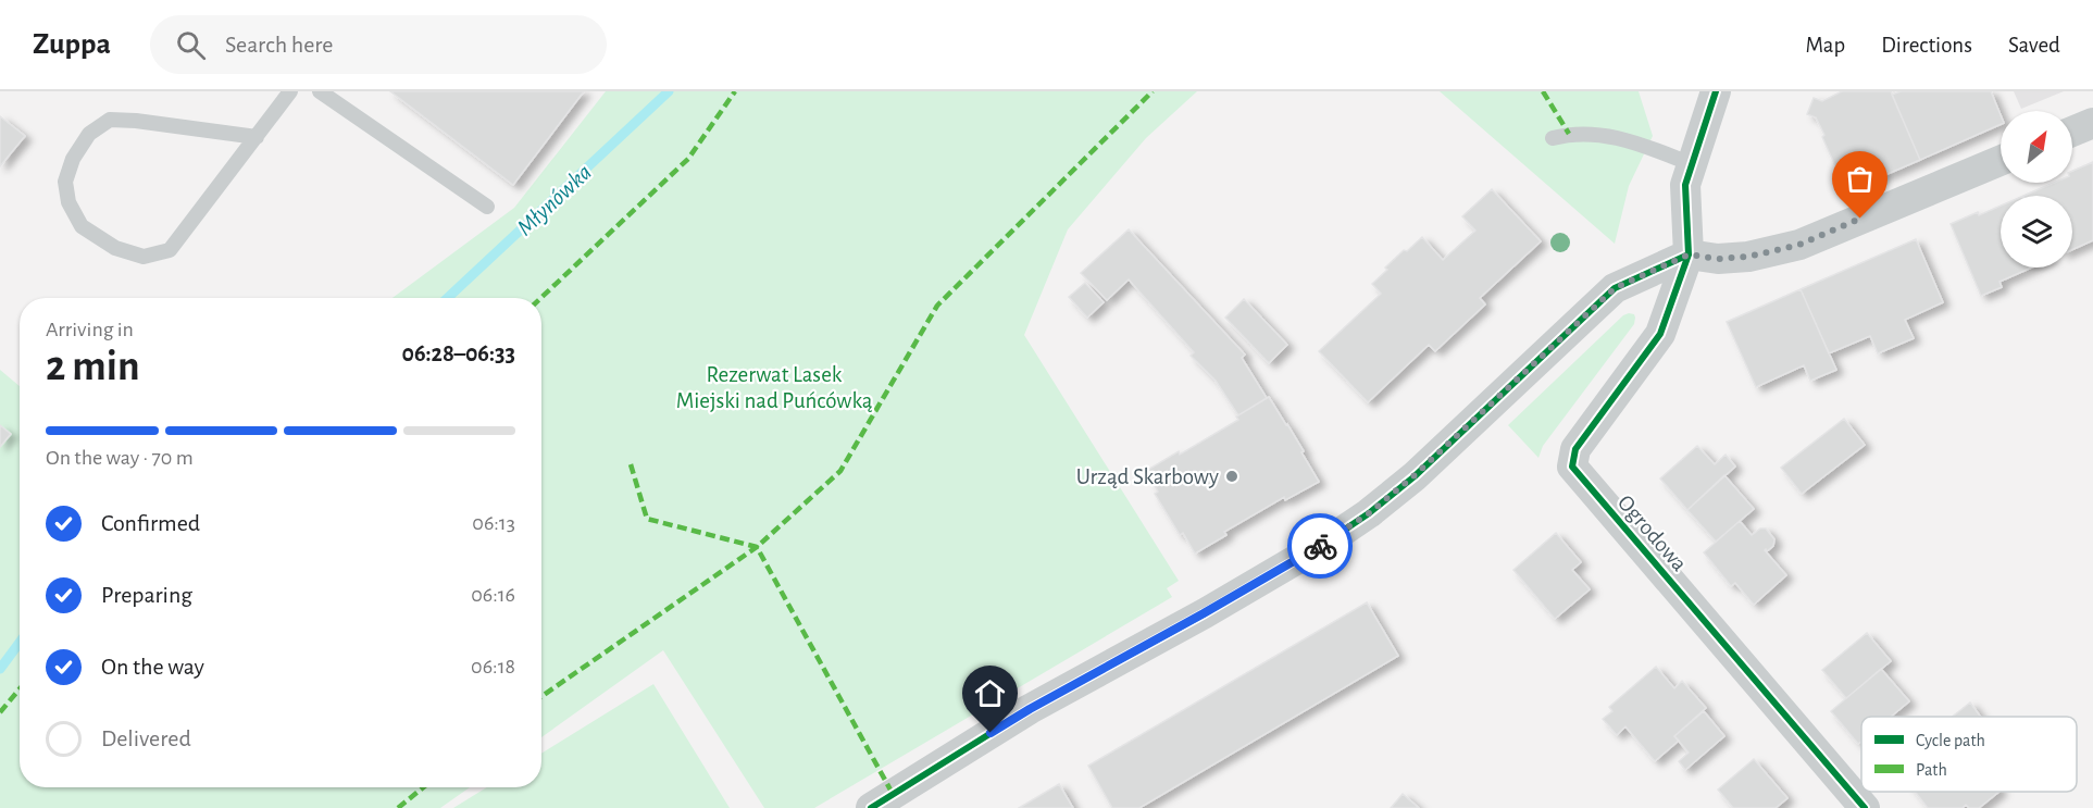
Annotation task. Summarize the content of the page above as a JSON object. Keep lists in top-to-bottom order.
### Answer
{
  "streets": {
    "street": ["Ogrodowa"]
  },
  "water": ["Młynówka"],
  "parks": ["Rezerwat Lasek Miejski nad Puńcówką"],
  "places": ["Urząd Skarbowy"],
  "legend": ["Cycle path", "Path"],
  "north": "top right",
  "page": {
    "header": "Zuppa",
    "search": "Search here",
    "nav": ["Map", "Directions", "Saved"],
    "heading": ["2 min", "Arriving in", "06:28–06:33"],
    "bar": "On the way · 70 m",
    "list": [
      ["Confirmed", "06:13"],
      ["Preparing", "06:16"],
      ["On the way", "06:18"],
      "Delivered"
    ]
  }
}
